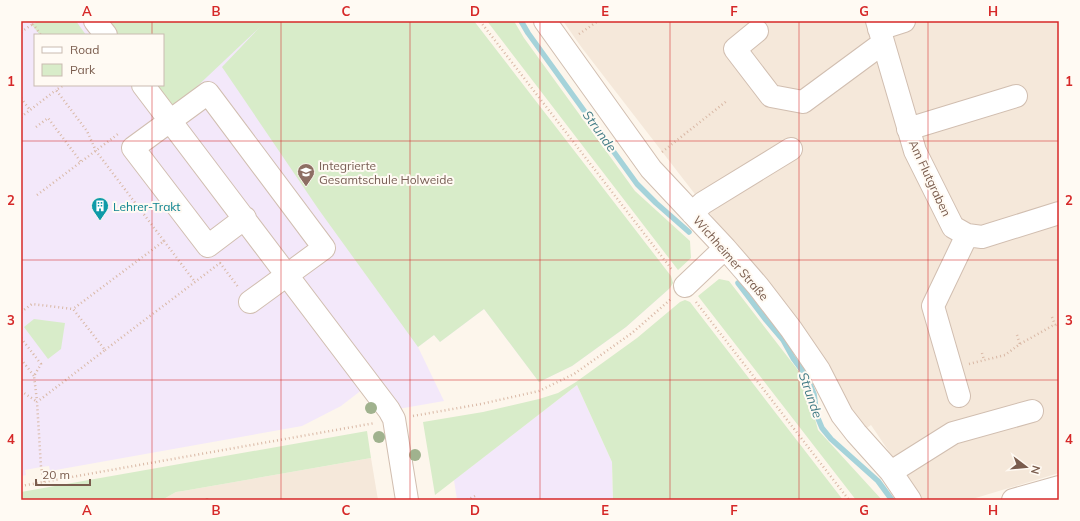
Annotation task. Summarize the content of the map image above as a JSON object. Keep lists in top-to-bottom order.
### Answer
{
  "streets": {
    "street": ["Am Flutgraben", "Wichheimer Straße"]
  },
  "water": ["Strunde"],
  "places": {
    "school or university": ["Integrierte Gesamtschule Holweide"],
    "building": ["Lehrer-Trakt"]
  },
  "legend": ["Road", "Park"],
  "scale_bar": "20 m",
  "north": "right",
  "grid": {
    "columns": [
      "A",
      "B",
      "C",
      "D",
      "E",
      "F",
      "G",
      "H"
    ],
    "rows": [
      "1",
      "2",
      "3",
      "4"
    ]
  }
}
